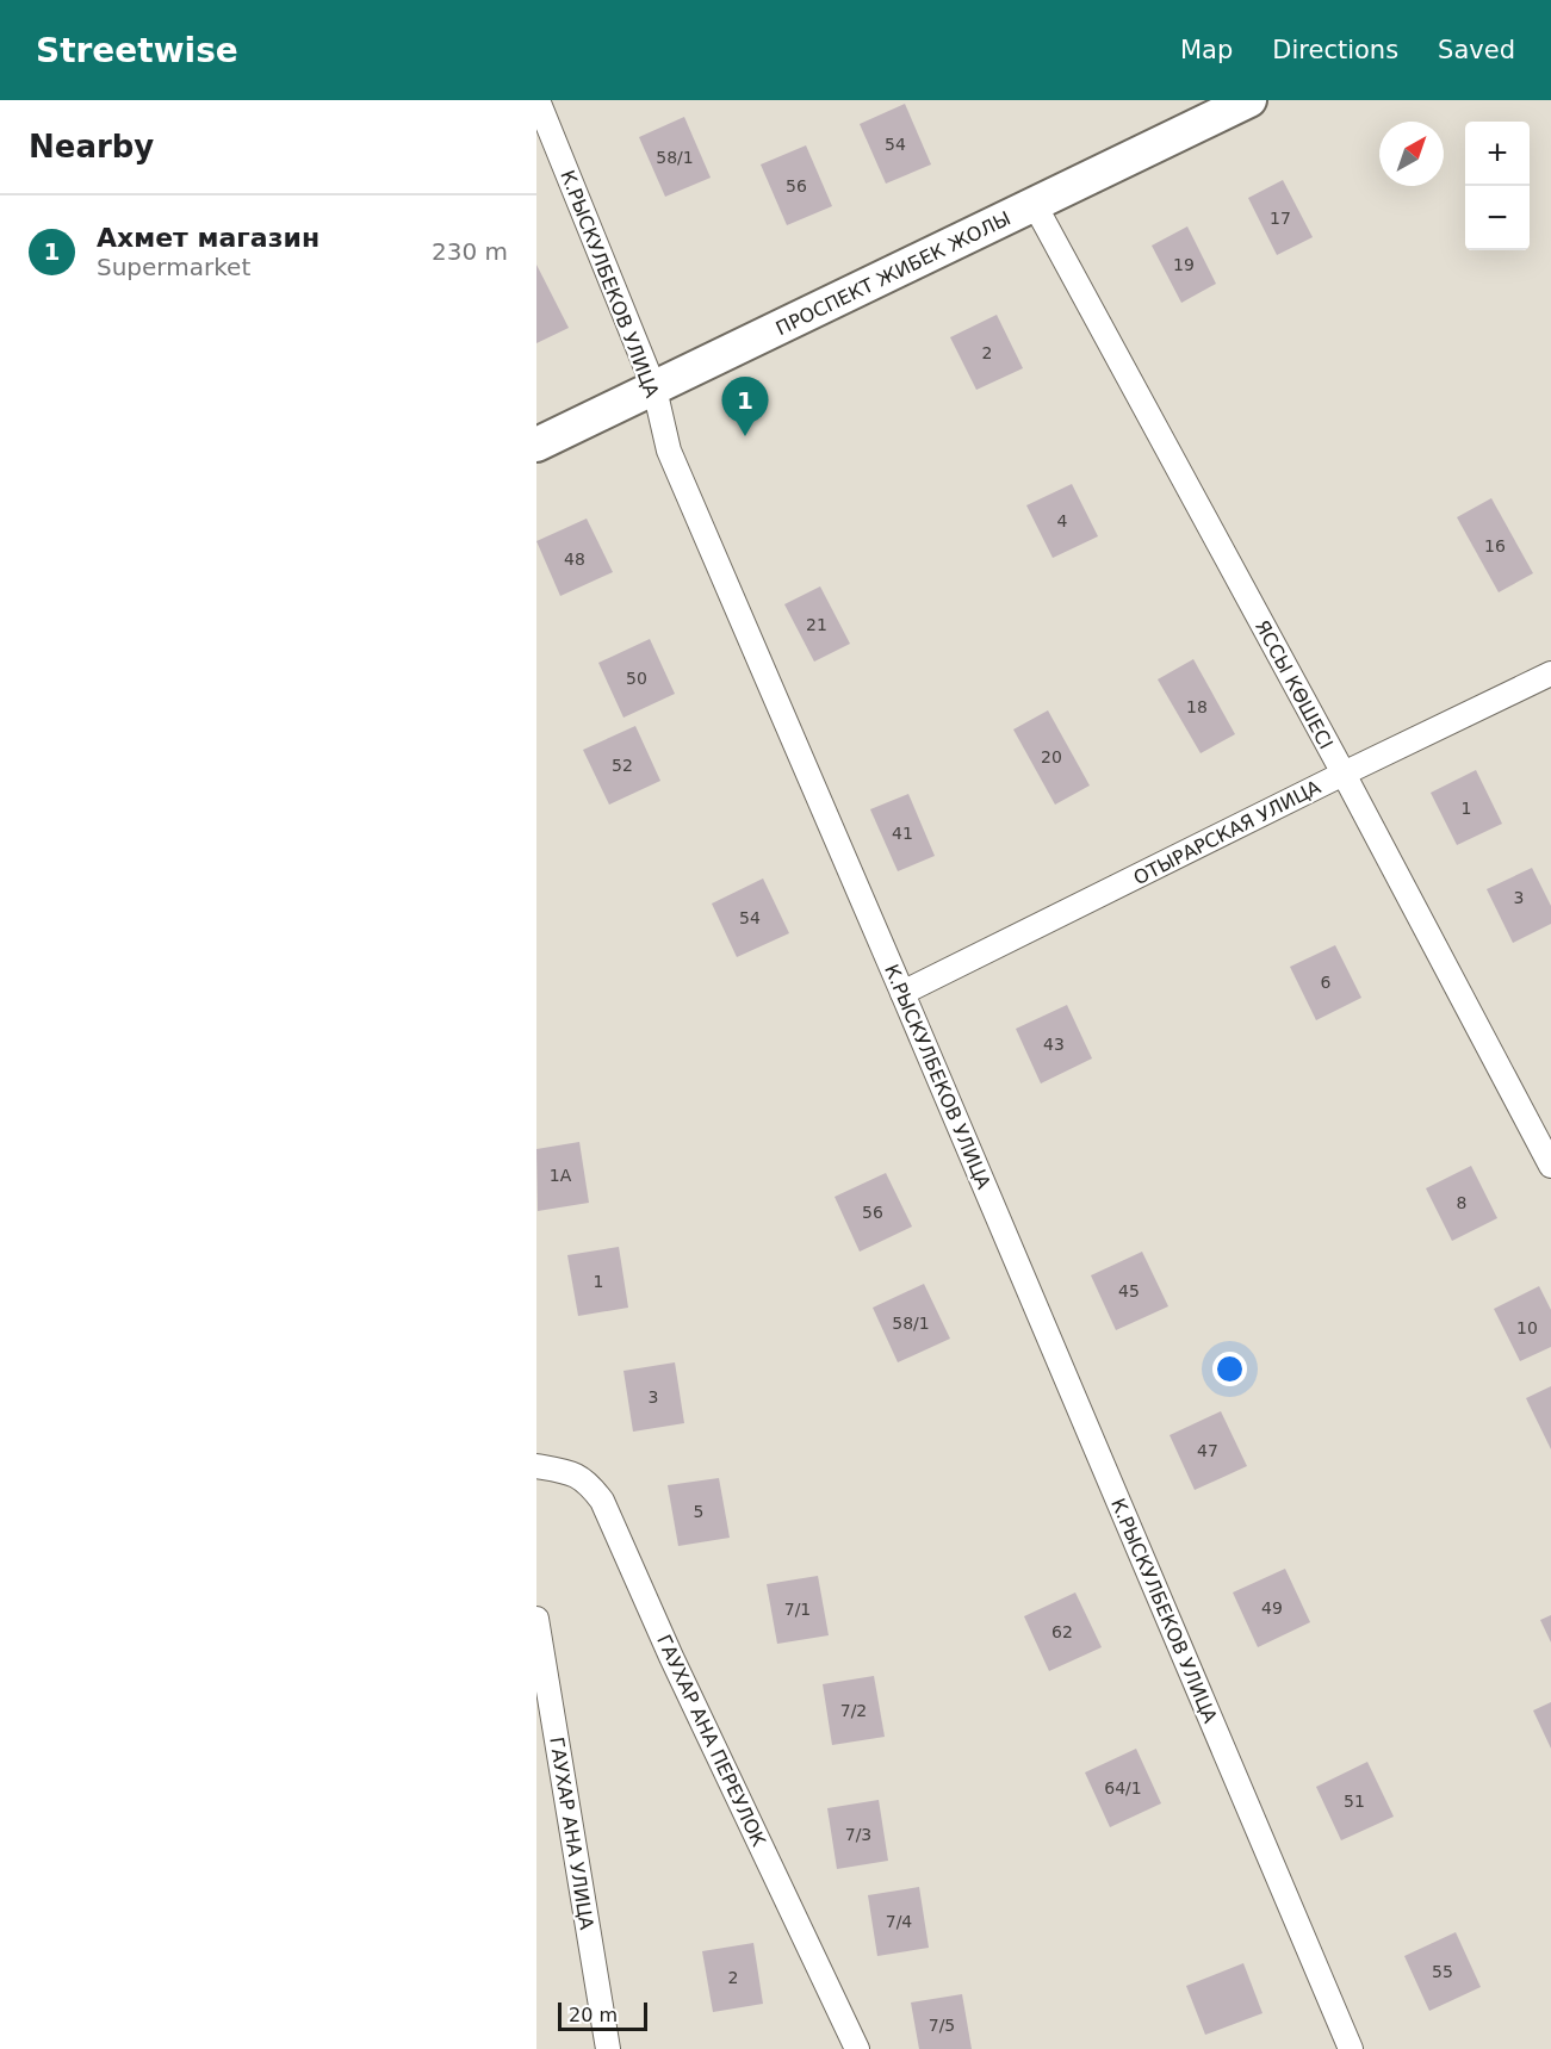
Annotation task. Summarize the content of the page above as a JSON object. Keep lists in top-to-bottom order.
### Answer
{
  "streets": {
    "main road": ["ПРОСПЕКТ ЖИБЕК ЖОЛЫ"],
    "street": [
      "К.РЫСКУЛБЕКОВ УЛИЦА",
      "ЯССЫ КӨШЕСІ",
      "ОТЫРАРСКАЯ УЛИЦА",
      "ГАУХАР АНА ПЕРЕУЛОК",
      "ГАУХАР АНА УЛИЦА"
    ]
  },
  "crossings": [
    ["ПРОСПЕКТ ЖИБЕК ЖОЛЫ", "К.РЫСКУЛБЕКОВ УЛИЦА"],
    ["ПРОСПЕКТ ЖИБЕК ЖОЛЫ", "ЯССЫ КӨШЕСІ"],
    ["К.РЫСКУЛБЕКОВ УЛИЦА", "ОТЫРАРСКАЯ УЛИЦА"],
    ["ЯССЫ КӨШЕСІ", "ОТЫРАРСКАЯ УЛИЦА"]
  ],
  "house_numbers": [
    "54",
    "58/1",
    "56",
    "17",
    "19",
    "2",
    "4",
    "16",
    "48",
    "21",
    "50",
    "18",
    "20",
    "52",
    "1",
    "41",
    "3",
    "54",
    "6",
    "43",
    "1A",
    "8",
    "56",
    "1",
    "45",
    "58/1",
    "10",
    "3",
    "47",
    "5",
    "49",
    "7/1",
    "62",
    "7/2",
    "64/1",
    "51",
    "7/3",
    "7/4",
    "55",
    "2",
    "7/5"
  ],
  "scale_bar": "20 m",
  "north": "top right",
  "page": {
    "header": "Streetwise",
    "nav": ["Map", "Directions", "Saved"],
    "heading": "Nearby",
    "map_buttons": ["+", "−"],
    "list": [
      {
        "mark": "1",
        "name": "Ахмет магазин",
        "note": "Supermarket",
        "value": "230 m"
      }
    ],
    "pins": "1",
    "scale": "20 m"
  }
}
